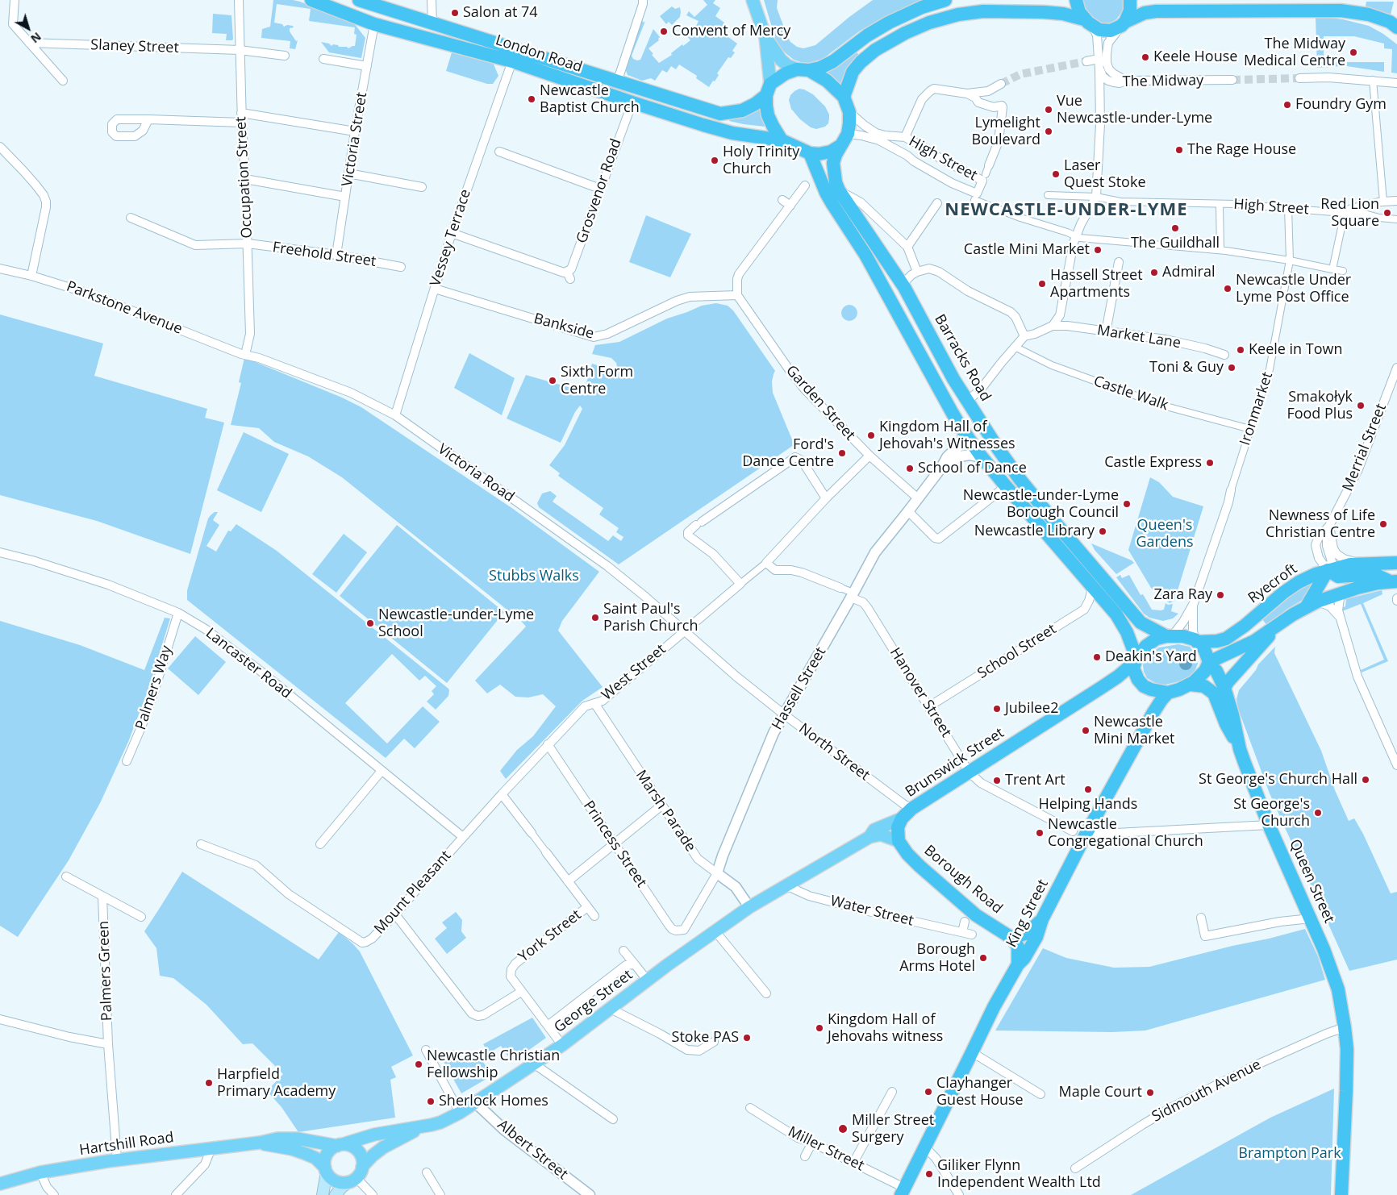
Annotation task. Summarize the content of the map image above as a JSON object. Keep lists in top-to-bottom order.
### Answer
{
  "streets": {
    "highway": [
      "London Road",
      "Barracks Road",
      "Ryecroft",
      "Brunswick Street",
      "Borough Road",
      "Queen Street",
      "King Street"
    ],
    "main road": ["George Street", "Hartshill Road"],
    "street": [
      "Slaney Street",
      "The Midway",
      "Victoria Street",
      "High Street",
      "Occupation Street",
      "Grosvenor Road",
      "Vessey Terrace",
      "Freehold Street",
      "Parkstone Avenue",
      "Bankside",
      "Market Lane",
      "Castle Walk",
      "Garden Street",
      "Ironmarket",
      "Merrial Street",
      "Victoria Road",
      "School Street",
      "Lancaster Road",
      "West Street",
      "Palmers Way",
      "Hassell Street",
      "Hanover Street",
      "North Street",
      "Marsh Parade",
      "Princess Street",
      "Mount Pleasant",
      "Water Street",
      "York Street",
      "Palmers Green",
      "Sidmouth Avenue",
      "Miller Street",
      "Albert Street"
    ]
  },
  "crossings": [
    ["Slaney Street", "Occupation Street"],
    ["London Road", "Victoria Street"],
    ["London Road", "High Street"],
    ["London Road", "Grosvenor Road"],
    ["London Road", "Vessey Terrace"],
    ["London Road", "Barracks Road"],
    ["Victoria Street", "Freehold Street"],
    ["High Street", "Barracks Road"],
    ["High Street", "Ironmarket"],
    ["Occupation Street", "Freehold Street"],
    ["Occupation Street", "Parkstone Avenue"],
    ["Occupation Street", "Victoria Road"],
    ["Grosvenor Road", "Vessey Terrace"],
    ["Vessey Terrace", "Bankside"],
    ["Vessey Terrace", "Victoria Road"],
    ["Parkstone Avenue", "Victoria Road"],
    ["Bankside", "Garden Street"],
    ["Barracks Road", "Ironmarket"],
    ["Barracks Road", "Ryecroft"],
    ["Barracks Road", "Brunswick Street"],
    ["Barracks Road", "Queen Street"],
    ["Barracks Road", "King Street"],
    ["Castle Walk", "Ironmarket"],
    ["Garden Street", "West Street"],
    ["Garden Street", "Hassell Street"],
    ["Ironmarket", "Ryecroft"],
    ["Ironmarket", "Brunswick Street"],
    ["Ironmarket", "Queen Street"],
    ["Ironmarket", "King Street"],
    ["Merrial Street", "Ryecroft"],
    ["Victoria Road", "West Street"],
    ["Victoria Road", "North Street"],
    ["Ryecroft", "Brunswick Street"],
    ["Ryecroft", "Queen Street"],
    ["Ryecroft", "King Street"],
    ["School Street", "Hanover Street"],
    ["Lancaster Road", "Palmers Way"],
    ["Lancaster Road", "Mount Pleasant"],
    ["West Street", "North Street"],
    ["West Street", "Marsh Parade"],
    ["West Street", "Mount Pleasant"],
    ["Hassell Street", "Hanover Street"],
    ["Hassell Street", "North Street"],
    ["Hassell Street", "Marsh Parade"],
    ["Hassell Street", "Princess Street"],
    ["Hanover Street", "Brunswick Street"],
    ["Hanover Street", "King Street"],
    ["North Street", "Brunswick Street"],
    ["Brunswick Street", "Queen Street"],
    ["Brunswick Street", "King Street"],
    ["Marsh Parade", "Mount Pleasant"],
    ["Marsh Parade", "George Street"],
    ["Princess Street", "Mount Pleasant"],
    ["Queen Street", "King Street"],
    ["Queen Street", "Sidmouth Avenue"],
    ["Mount Pleasant", "York Street"],
    ["King Street", "Miller Street"],
    ["York Street", "George Street"],
    ["Palmers Green", "Hartshill Road"],
    ["George Street", "Albert Street"]
  ],
  "districts": ["NEWCASTLE-UNDER-LYME"],
  "parks": ["Queen's Gardens", "Stubbs Walks", "Brampton Park"],
  "places": [
    "Salon at 74",
    "Convent of Mercy",
    "The Midway Medical Centre",
    "Keele House",
    "Newcastle Baptist Church",
    "Foundry Gym",
    "Vue Newcastle-under-Lyme",
    "Lymelight Boulevard",
    "The Rage House",
    "Holy Trinity Church",
    "Laser Quest Stoke",
    "Red Lion Square",
    "The Guildhall",
    "Castle Mini Market",
    "Admiral",
    "Hassell Street Apartments",
    "Newcastle Under Lyme Post Office",
    "Keele in Town",
    "Toni & Guy",
    "Sixth Form Centre",
    "Smakołyk Food Plus",
    "Kingdom Hall of Jehovah's Witnesses",
    "Ford's Dance Centre",
    "Castle Express",
    "School of Dance",
    "Newcastle-under-Lyme Borough Council",
    "Newness of Life Christian Centre",
    "Newcastle Library",
    "Zara Ray",
    "Saint Paul's Parish Church",
    "Newcastle-under-Lyme School",
    "Deakin's Yard",
    "Jubilee2",
    "Newcastle Mini Market",
    "St George's Church Hall",
    "Trent Art",
    "Helping Hands",
    "St George's Church",
    "Newcastle Congregational Church",
    "Borough Arms Hotel",
    "Kingdom Hall of Jehovahs witness",
    "Stoke PAS",
    "Newcastle Christian Fellowship",
    "Harpfield Primary Academy",
    "Clayhanger Guest House",
    "Maple Court",
    "Sherlock Homes",
    "Miller Street Surgery",
    "Giliker Flynn Independent Wealth Ltd"
  ],
  "north": "bottom right"
}
